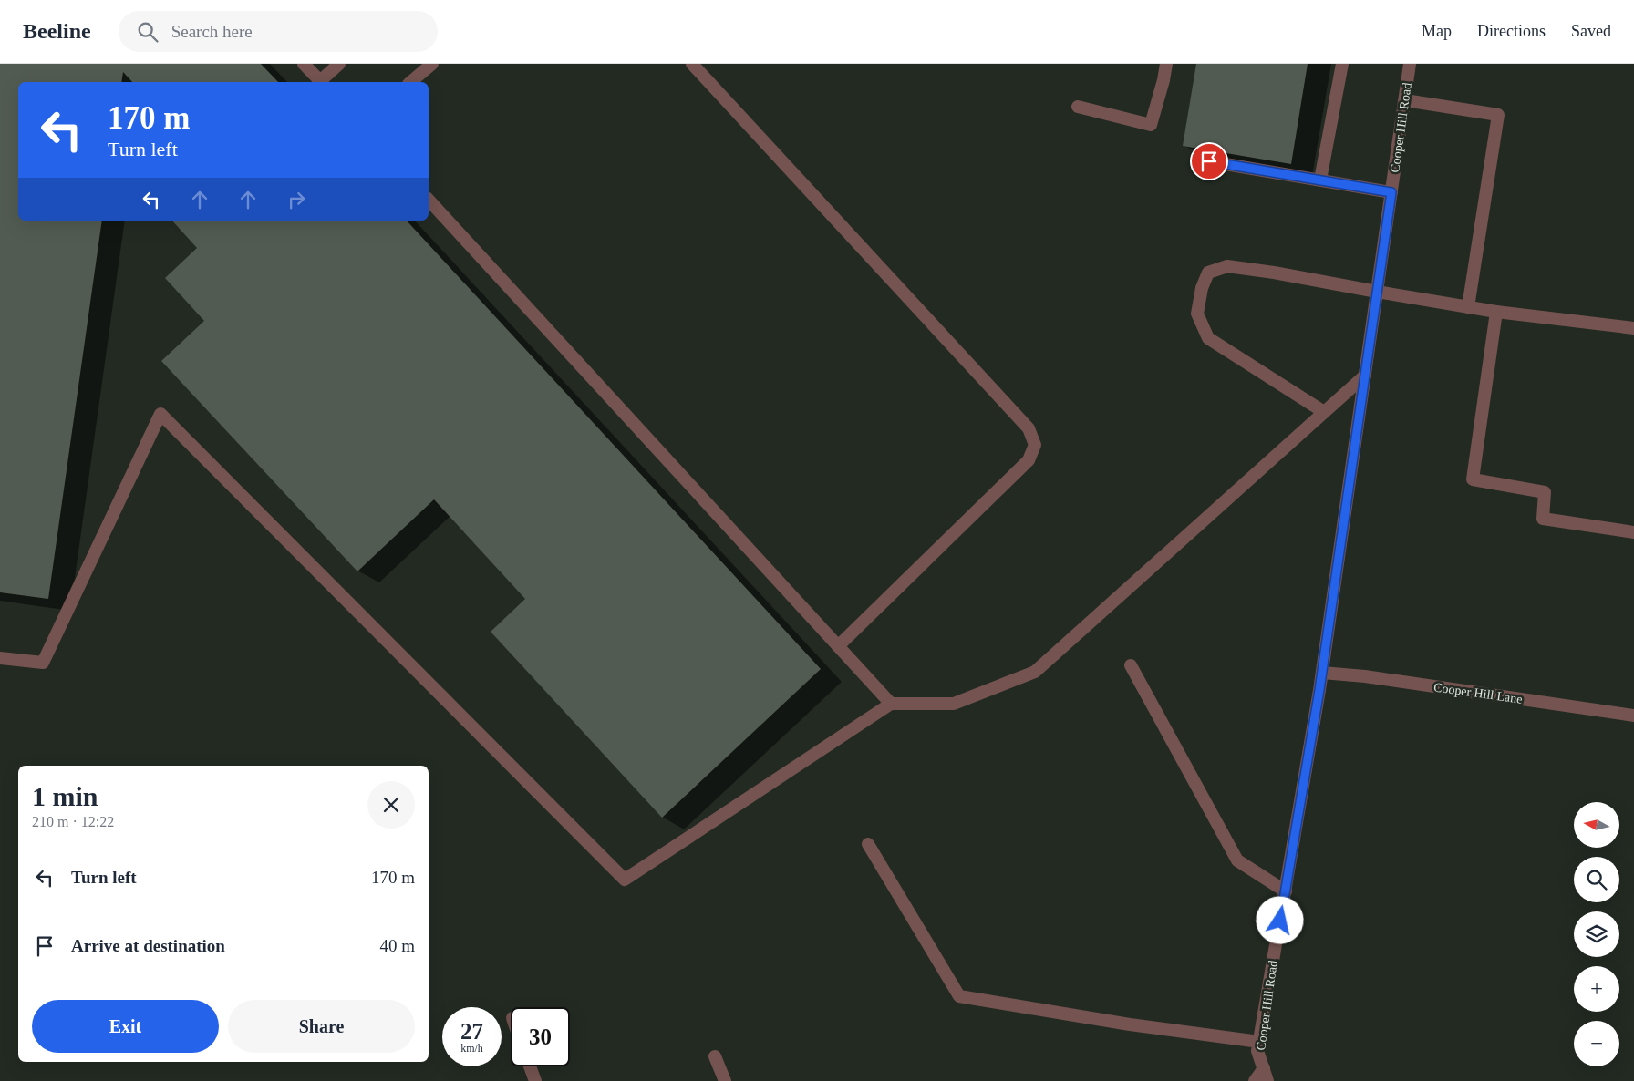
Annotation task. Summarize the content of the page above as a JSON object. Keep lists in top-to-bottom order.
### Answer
{
  "streets": {
    "street": ["Cooper Hill Road", "Cooper Hill Lane"]
  },
  "crossings": [
    ["Cooper Hill Road", "Cooper Hill Lane"]
  ],
  "north": "left",
  "page": {
    "header": "Beeline",
    "search": "Search here",
    "nav": ["Map", "Directions", "Saved"],
    "turn": ["170 m", "Turn left"],
    "heading": ["1 min", "210 m · 12:22"],
    "map_buttons": ["+", "−"],
    "list": [
      {
        "name": "Turn left",
        "value": "170 m"
      },
      {
        "name": "Arrive at destination",
        "value": "40 m"
      }
    ],
    "buttons": ["Exit", "Share"],
    "speed": "27 km/h",
    "limit": "30"
  }
}
